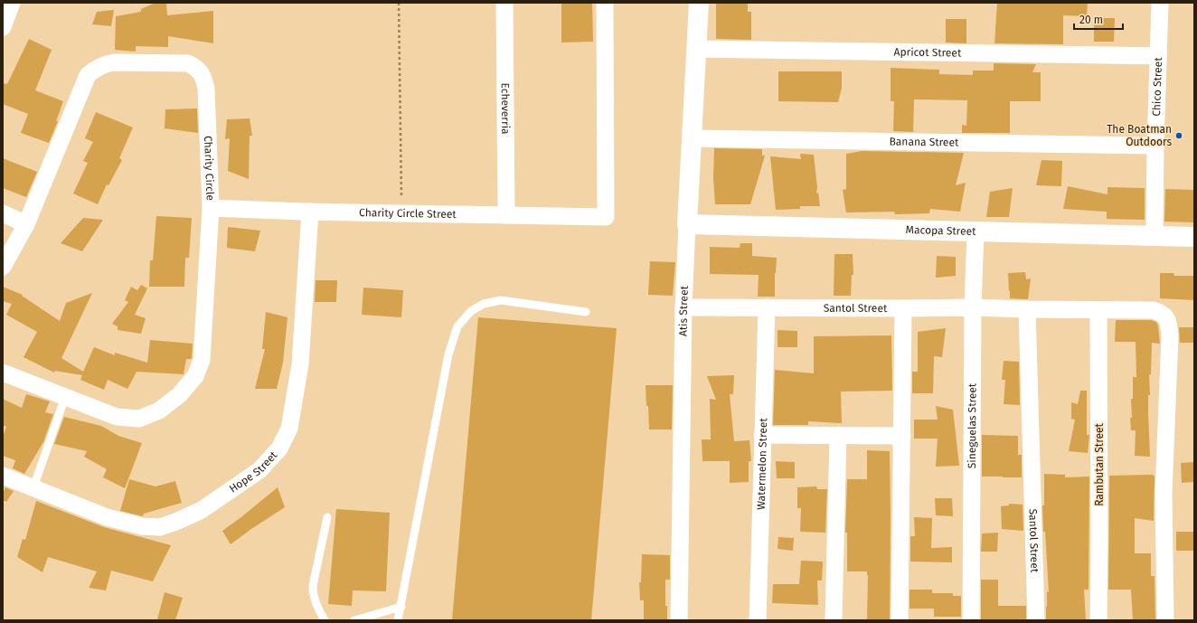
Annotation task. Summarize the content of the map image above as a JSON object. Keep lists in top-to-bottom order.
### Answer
{
  "streets": {
    "street": [
      "Apricot Street",
      "Chico Street",
      "Echeverria",
      "Banana Street",
      "Charity Circle",
      "Charity Circle Street",
      "Macopa Street",
      "Santol Street",
      "Atis Street",
      "Sineguelas Street",
      "Watermelon Street",
      "Rambutan Street",
      "Hope Street"
    ]
  },
  "crossings": [
    ["Apricot Street", "Chico Street"],
    ["Apricot Street", "Atis Street"],
    ["Chico Street", "Banana Street"],
    ["Chico Street", "Macopa Street"],
    ["Echeverria", "Charity Circle Street"],
    ["Banana Street", "Atis Street"],
    ["Charity Circle", "Charity Circle Street"],
    ["Charity Circle Street", "Hope Street"],
    ["Macopa Street", "Atis Street"],
    ["Macopa Street", "Sineguelas Street"],
    ["Santol Street", "Atis Street"],
    ["Santol Street", "Sineguelas Street"],
    ["Santol Street", "Watermelon Street"],
    ["Santol Street", "Rambutan Street"]
  ],
  "places": ["The Boatman Outdoors"],
  "scale_bar": "20 m"
}
